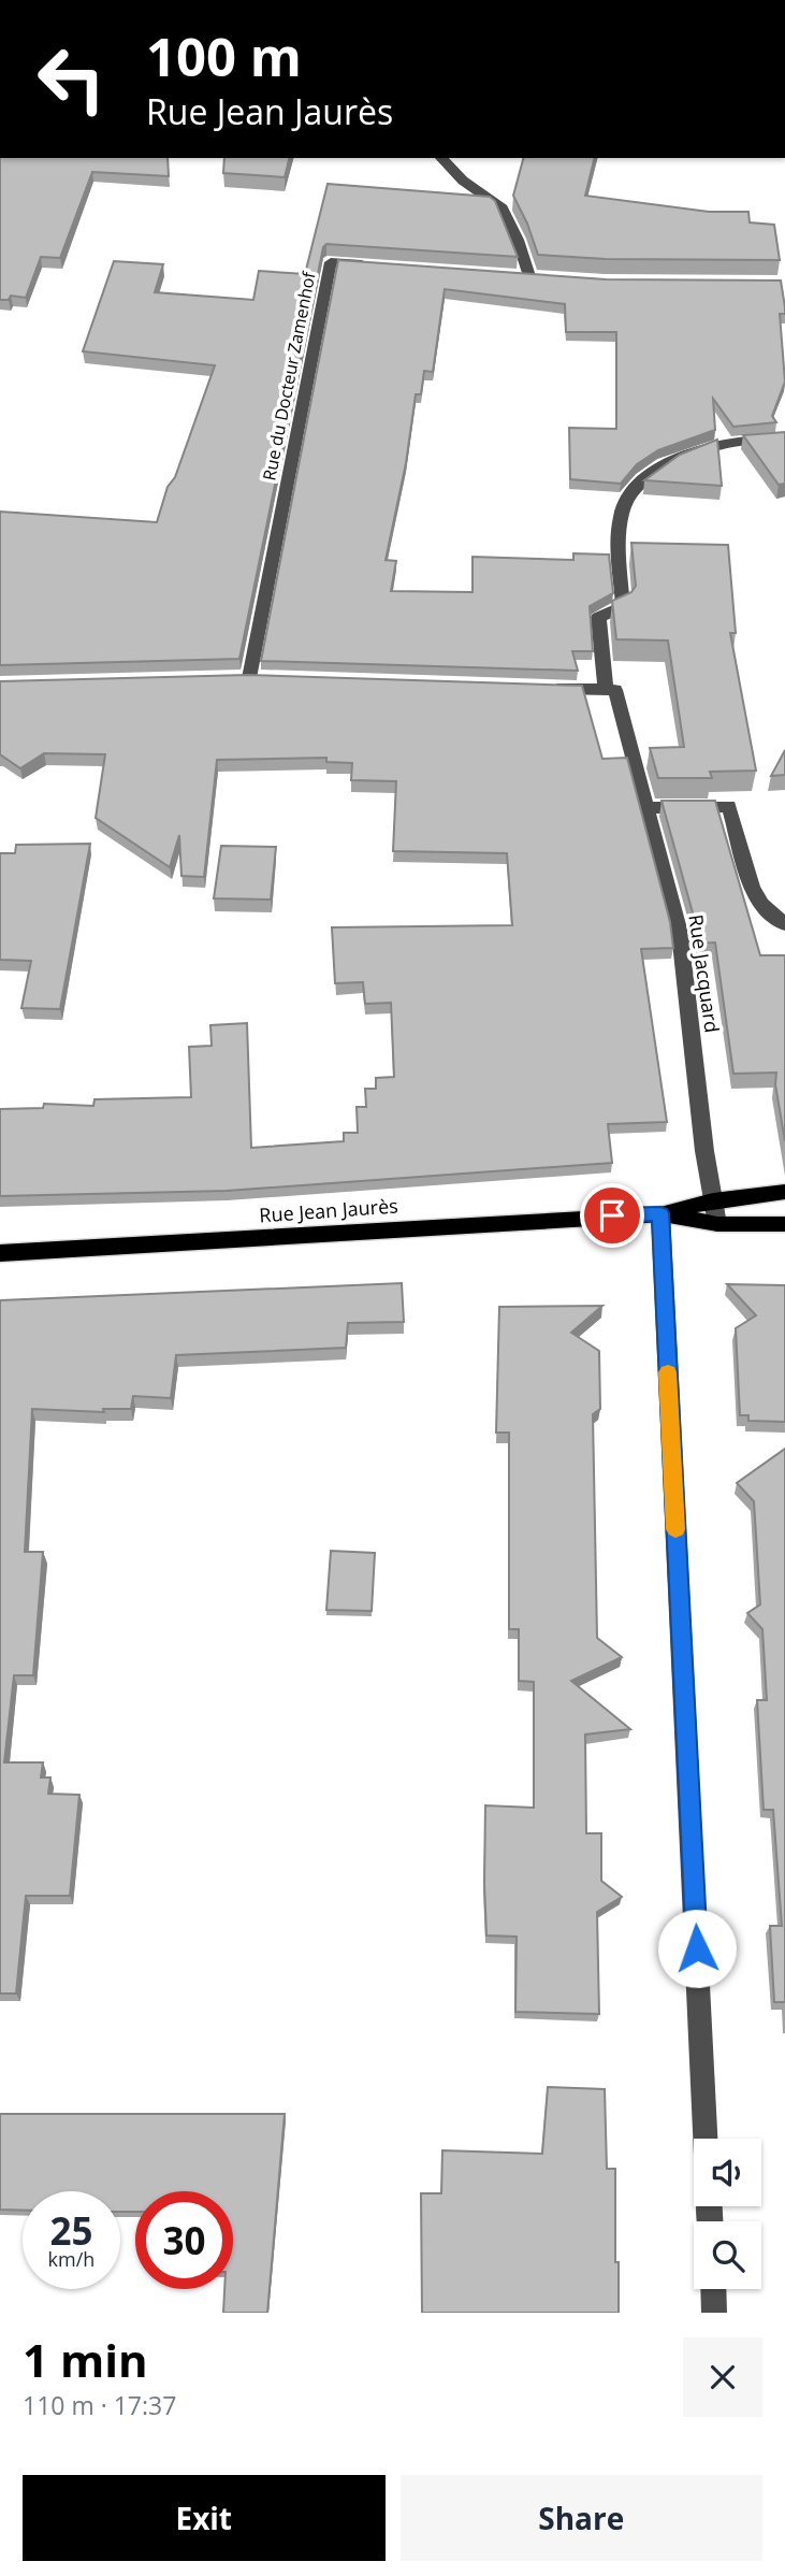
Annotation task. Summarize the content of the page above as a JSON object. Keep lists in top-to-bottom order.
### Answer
{
  "streets": {
    "main road": ["Rue Jean Jaurès"],
    "street": ["Rue du Docteur Zamenhof", "Rue Jacquard"]
  },
  "crossings": [
    ["Rue Jacquard", "Rue Jean Jaurès"]
  ],
  "page": {
    "turn": ["100 m", "Rue Jean Jaurès"],
    "speed": "25 km/h",
    "limit": "30",
    "heading": ["1 min", "110 m · 17:37"],
    "buttons": ["Exit", "Share"]
  }
}
